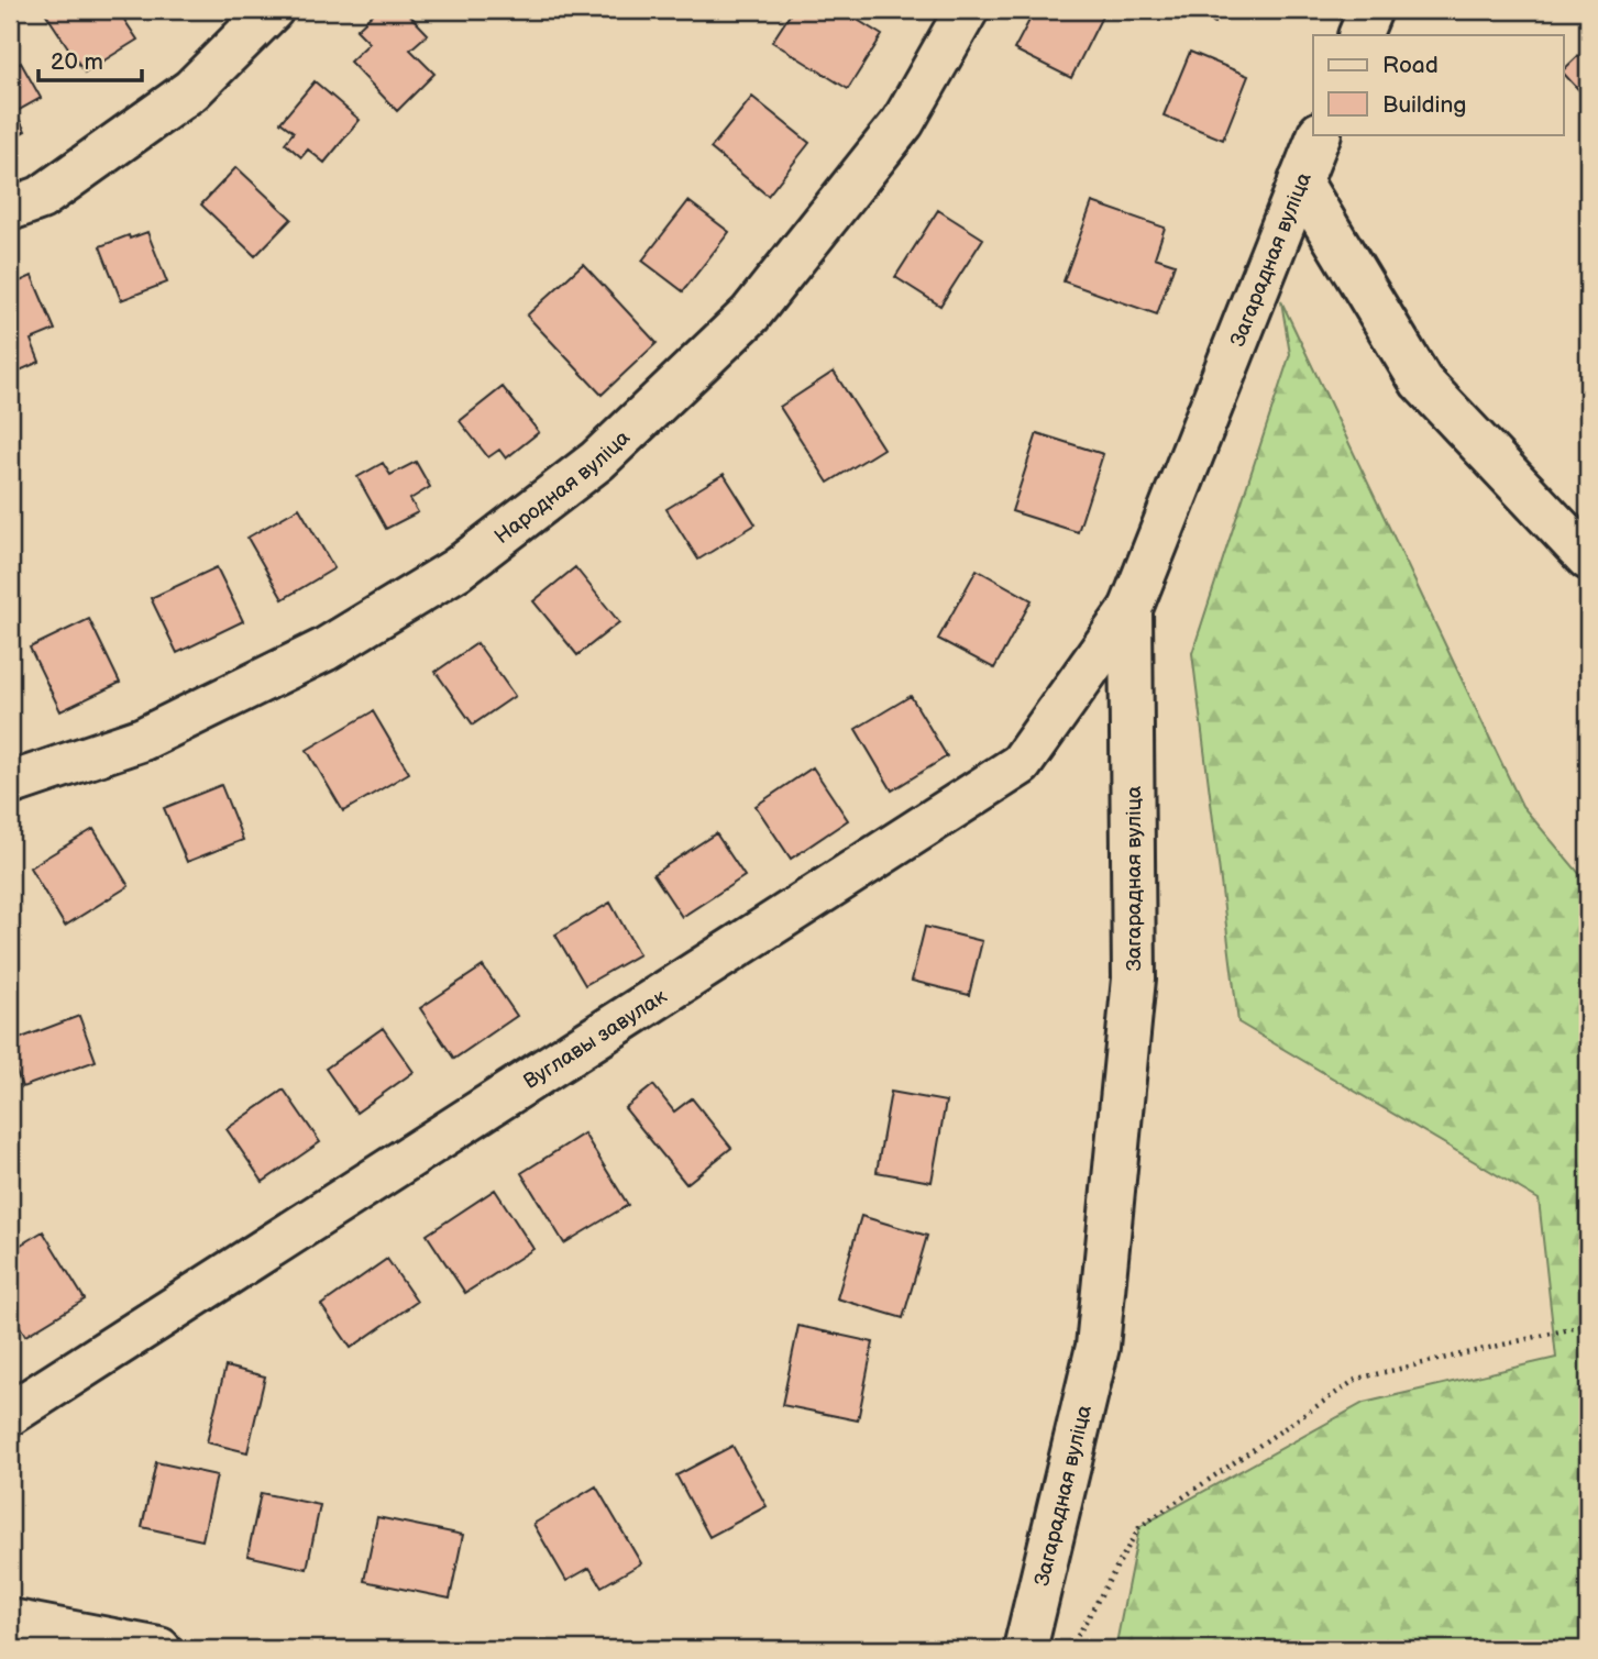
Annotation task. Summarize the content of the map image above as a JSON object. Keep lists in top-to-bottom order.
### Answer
{
  "streets": {
    "street": ["Загарадная вуліца", "Народная вуліца", "Вуглавы завулак"]
  },
  "crossings": [
    ["Загарадная вуліца", "Вуглавы завулак"]
  ],
  "legend": ["Road", "Building"],
  "scale_bar": "20 m"
}
